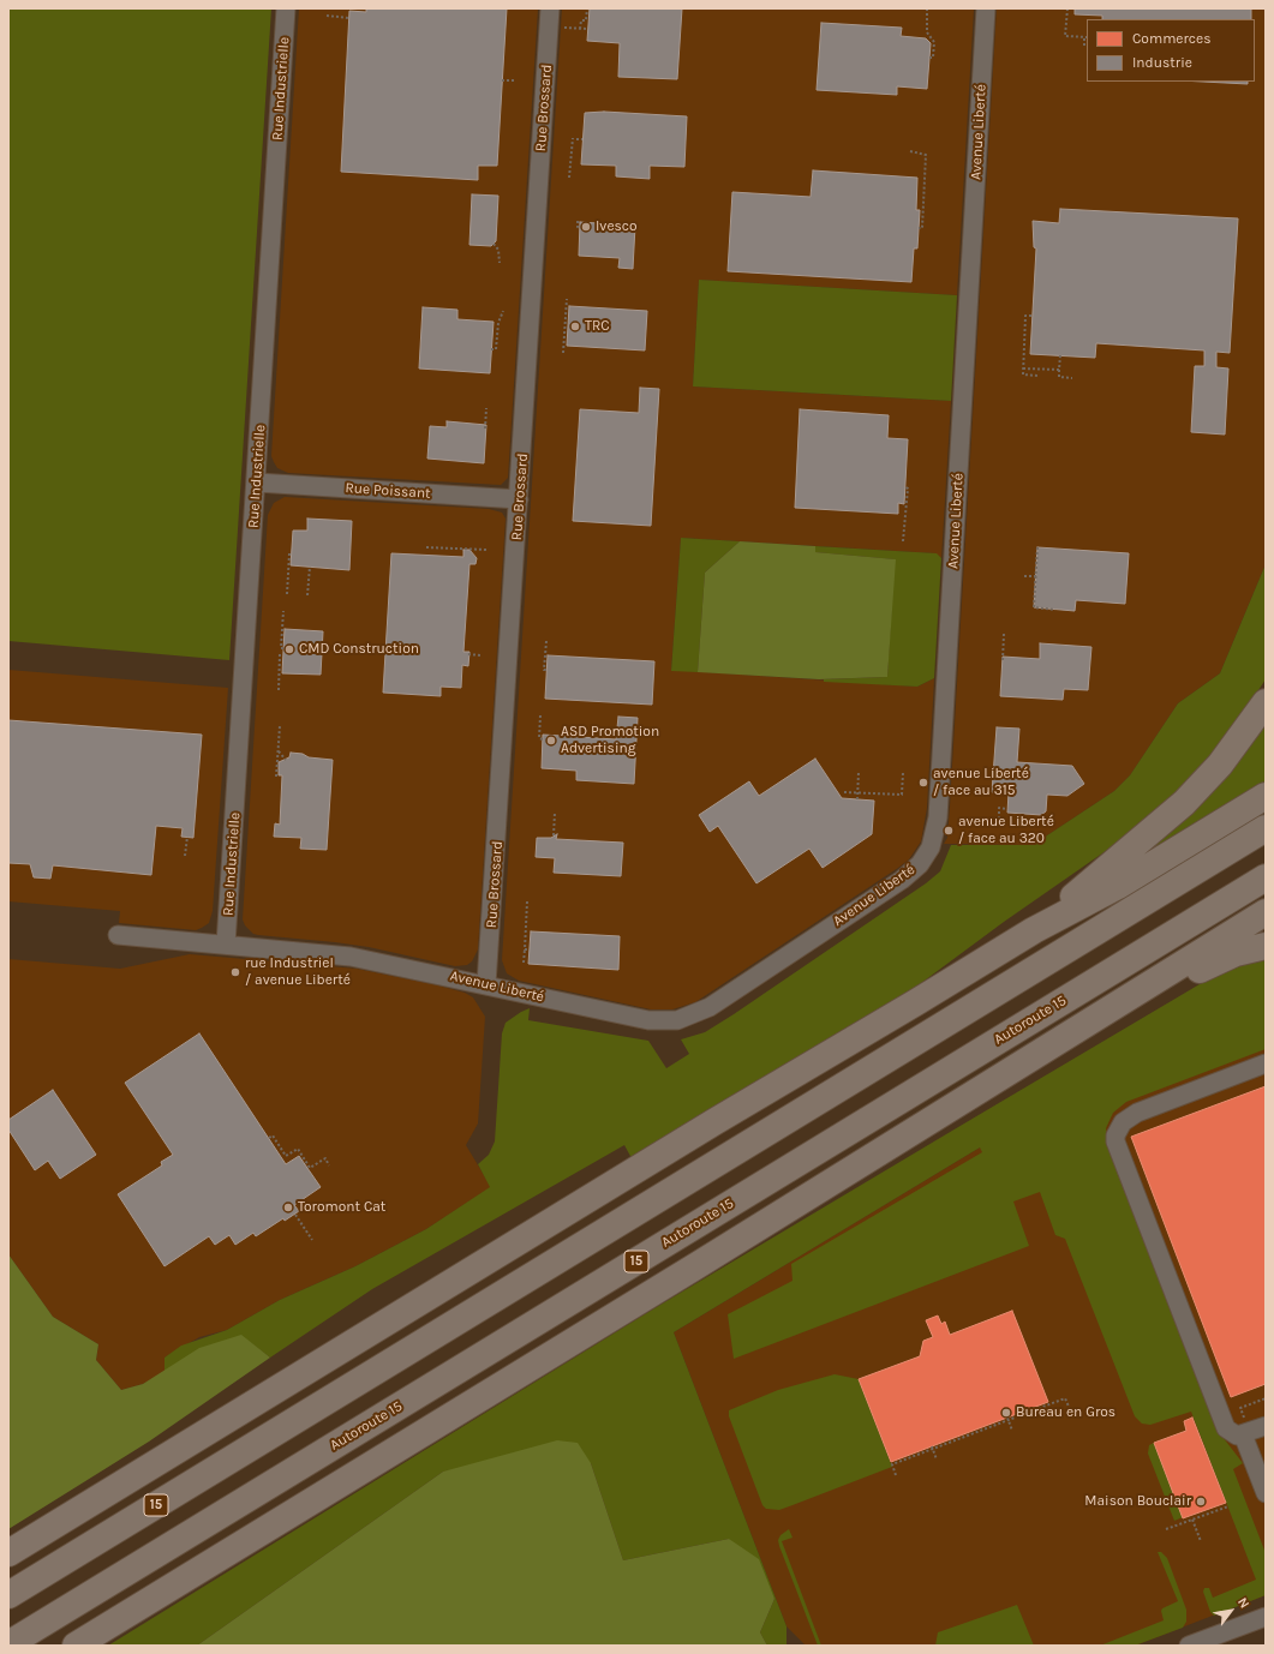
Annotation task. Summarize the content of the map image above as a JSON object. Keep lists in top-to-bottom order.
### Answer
{
  "streets": {
    "highway": ["Autoroute 15", "15"],
    "street": [
      "Rue Industrielle",
      "Rue Brossard",
      "Avenue Liberté",
      "Rue Poissant"
    ]
  },
  "crossings": [
    ["Rue Industrielle", "Avenue Liberté"],
    ["Rue Industrielle", "Rue Poissant"],
    ["Rue Brossard", "Avenue Liberté"],
    ["Rue Brossard", "Rue Poissant"]
  ],
  "places": [
    "Ivesco",
    "TRC",
    "CMD Construction",
    "ASD Promotion Advertising",
    "avenue Liberté / face au 315",
    "avenue Liberté / face au 320",
    "rue Industriel / avenue Liberté",
    "Toromont Cat",
    "Bureau en Gros",
    "Maison Bouclair"
  ],
  "legend": ["Commerces", "Industrie"],
  "north": "top right"
}
